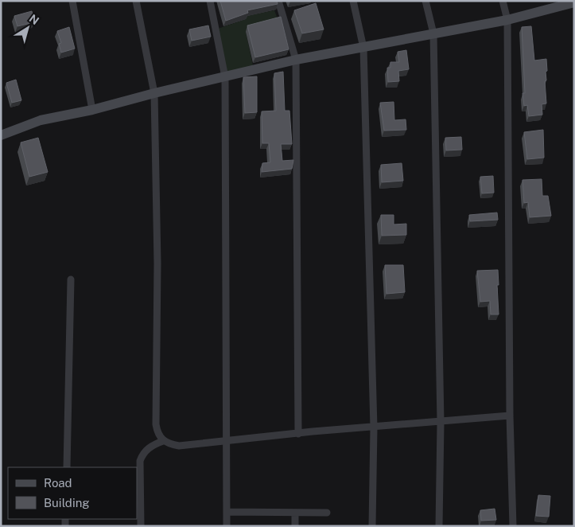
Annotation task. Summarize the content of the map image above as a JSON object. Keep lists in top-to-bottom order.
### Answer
{
  "legend": ["Road", "Building"],
  "north": "top right"
}
